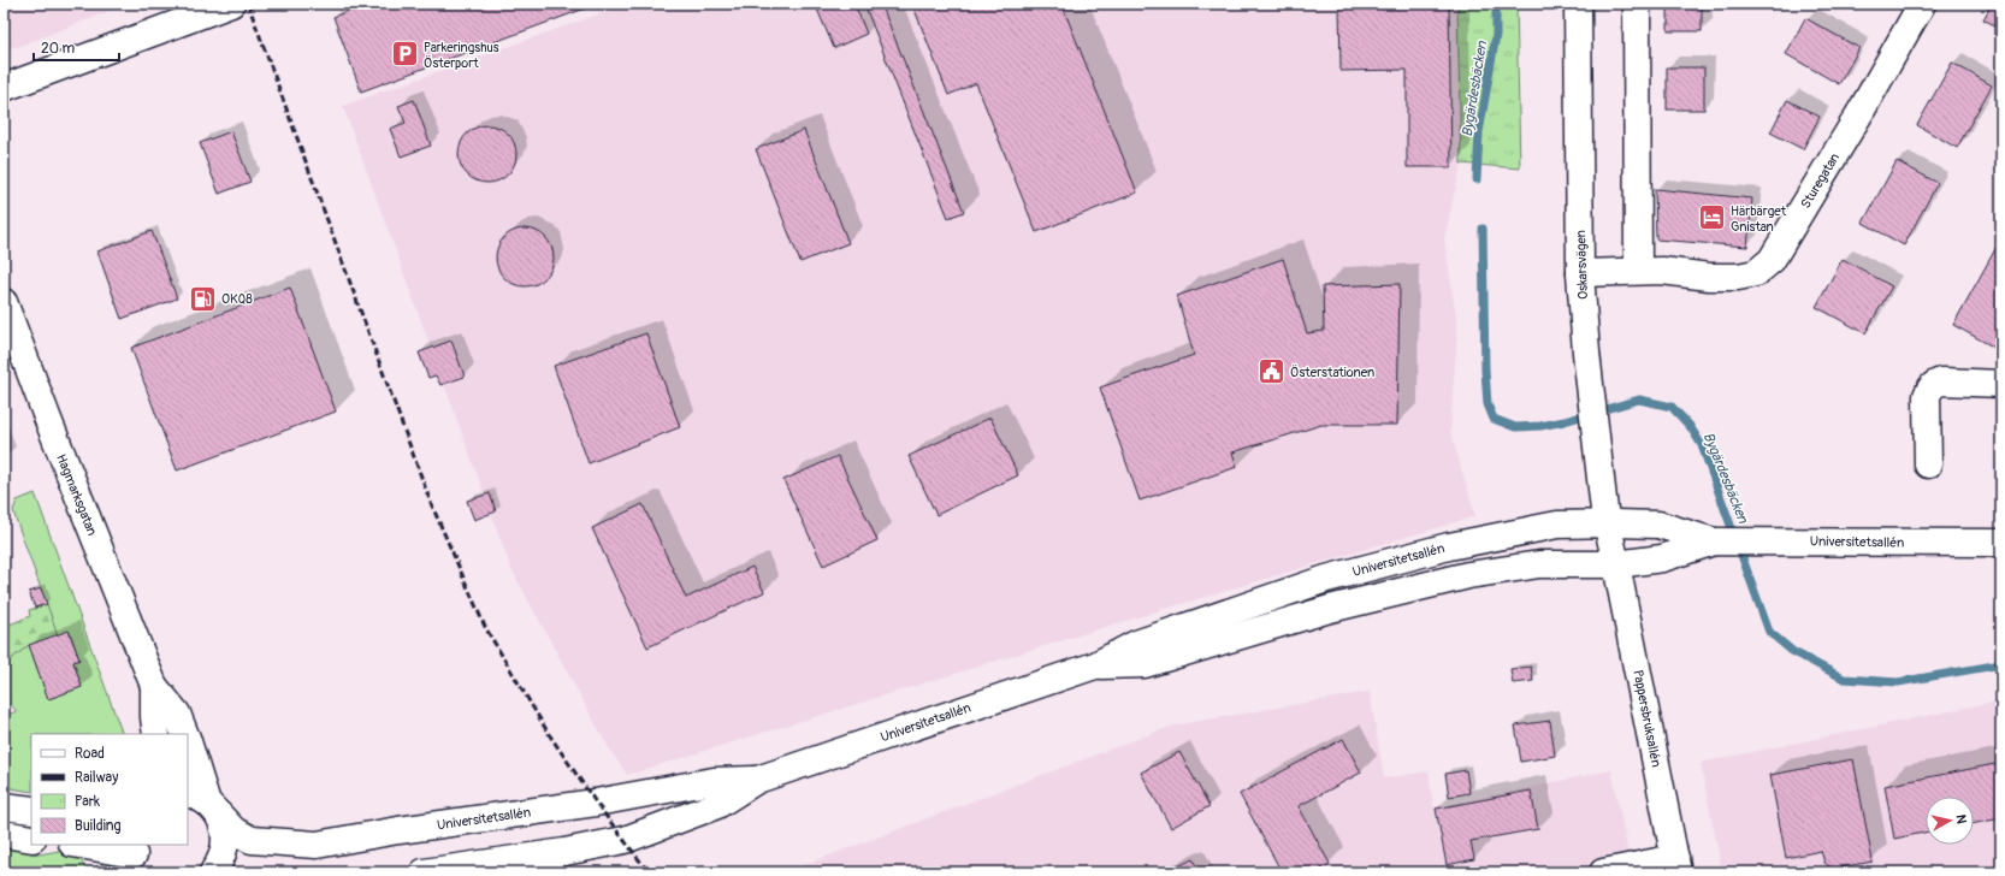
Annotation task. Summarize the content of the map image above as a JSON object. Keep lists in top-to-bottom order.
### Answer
{
  "streets": {
    "street": [
      "Sturegatan",
      "Oskarsvägen",
      "Hagmarksgatan",
      "Universitetsallén",
      "Pappersbruksallén"
    ]
  },
  "crossings": [
    ["Sturegatan", "Oskarsvägen"],
    ["Oskarsvägen", "Universitetsallén"],
    ["Oskarsvägen", "Pappersbruksallén"],
    ["Hagmarksgatan", "Universitetsallén"],
    ["Universitetsallén", "Pappersbruksallén"]
  ],
  "water": ["Bygärdesbäcken"],
  "places": {
    "parking": ["Parkeringshus Österport"],
    "hotel": ["Härbärget Gnistan"],
    "fuel station": ["OKQ8"],
    "public building": ["Österstationen"]
  },
  "legend": [
    "Road",
    "Railway",
    "Park",
    "Building"
  ],
  "scale_bar": "20 m",
  "north": "right"
}
